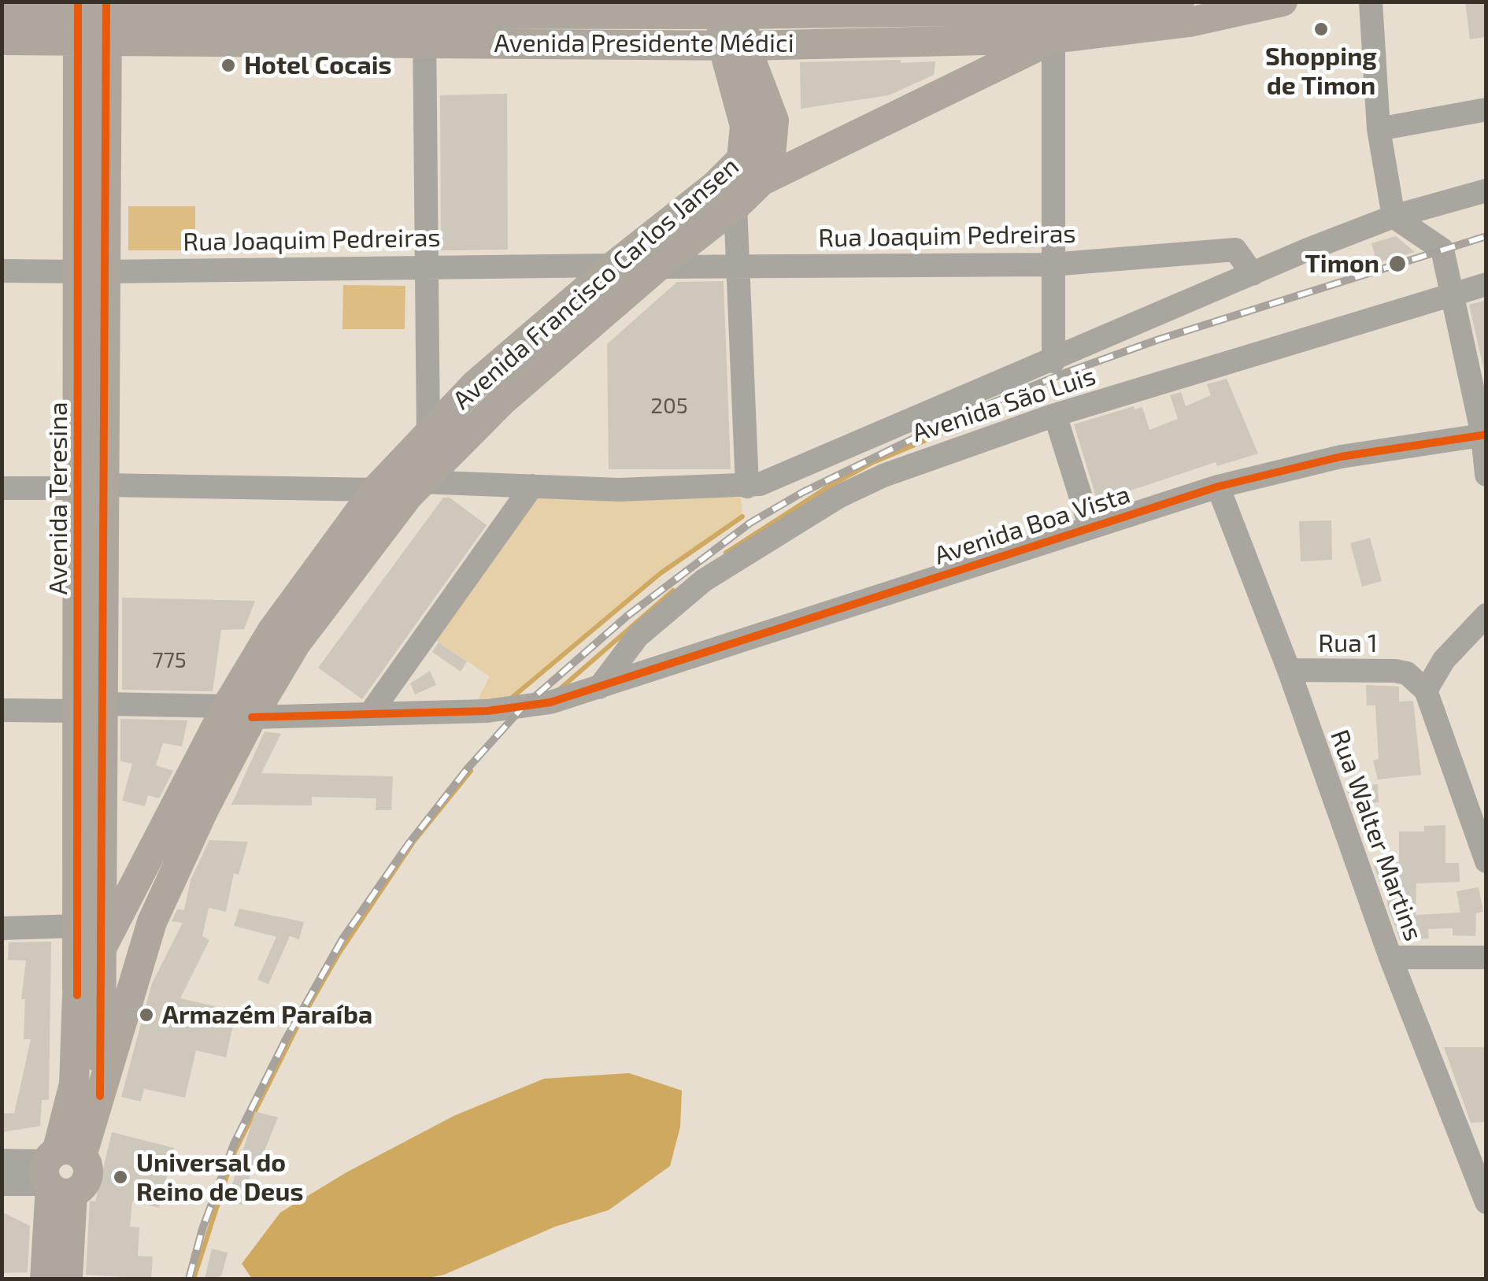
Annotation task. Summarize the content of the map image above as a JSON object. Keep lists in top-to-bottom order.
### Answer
{
  "streets": {
    "main road": ["Avenida Presidente Médici", "Avenida Francisco Carlos Jansen", "Avenida Teresina"],
    "street": [
      "Rua Joaquim Pedreiras",
      "Avenida São Luis",
      "Avenida Boa Vista",
      "Rua 1",
      "Rua Walter Martins"
    ]
  },
  "crossings": [
    ["Avenida Presidente Médici", "Avenida Francisco Carlos Jansen"],
    ["Avenida Presidente Médici", "Avenida Teresina"],
    ["Rua Joaquim Pedreiras", "Avenida Francisco Carlos Jansen"],
    ["Rua Joaquim Pedreiras", "Avenida São Luis"],
    ["Rua Joaquim Pedreiras", "Avenida Teresina"],
    ["Avenida Francisco Carlos Jansen", "Avenida Teresina"],
    ["Avenida Francisco Carlos Jansen", "Avenida Boa Vista"],
    ["Avenida São Luis", "Avenida Boa Vista"],
    ["Avenida Teresina", "Avenida Boa Vista"],
    ["Avenida Boa Vista", "Rua Walter Martins"],
    ["Rua 1", "Rua Walter Martins"]
  ],
  "places": [
    "Shopping de Timon",
    "Hotel Cocais",
    "Timon",
    "Armazém Paraíba",
    "Universal do Reino de Deus"
  ],
  "house_numbers": ["205", "775"]
}
